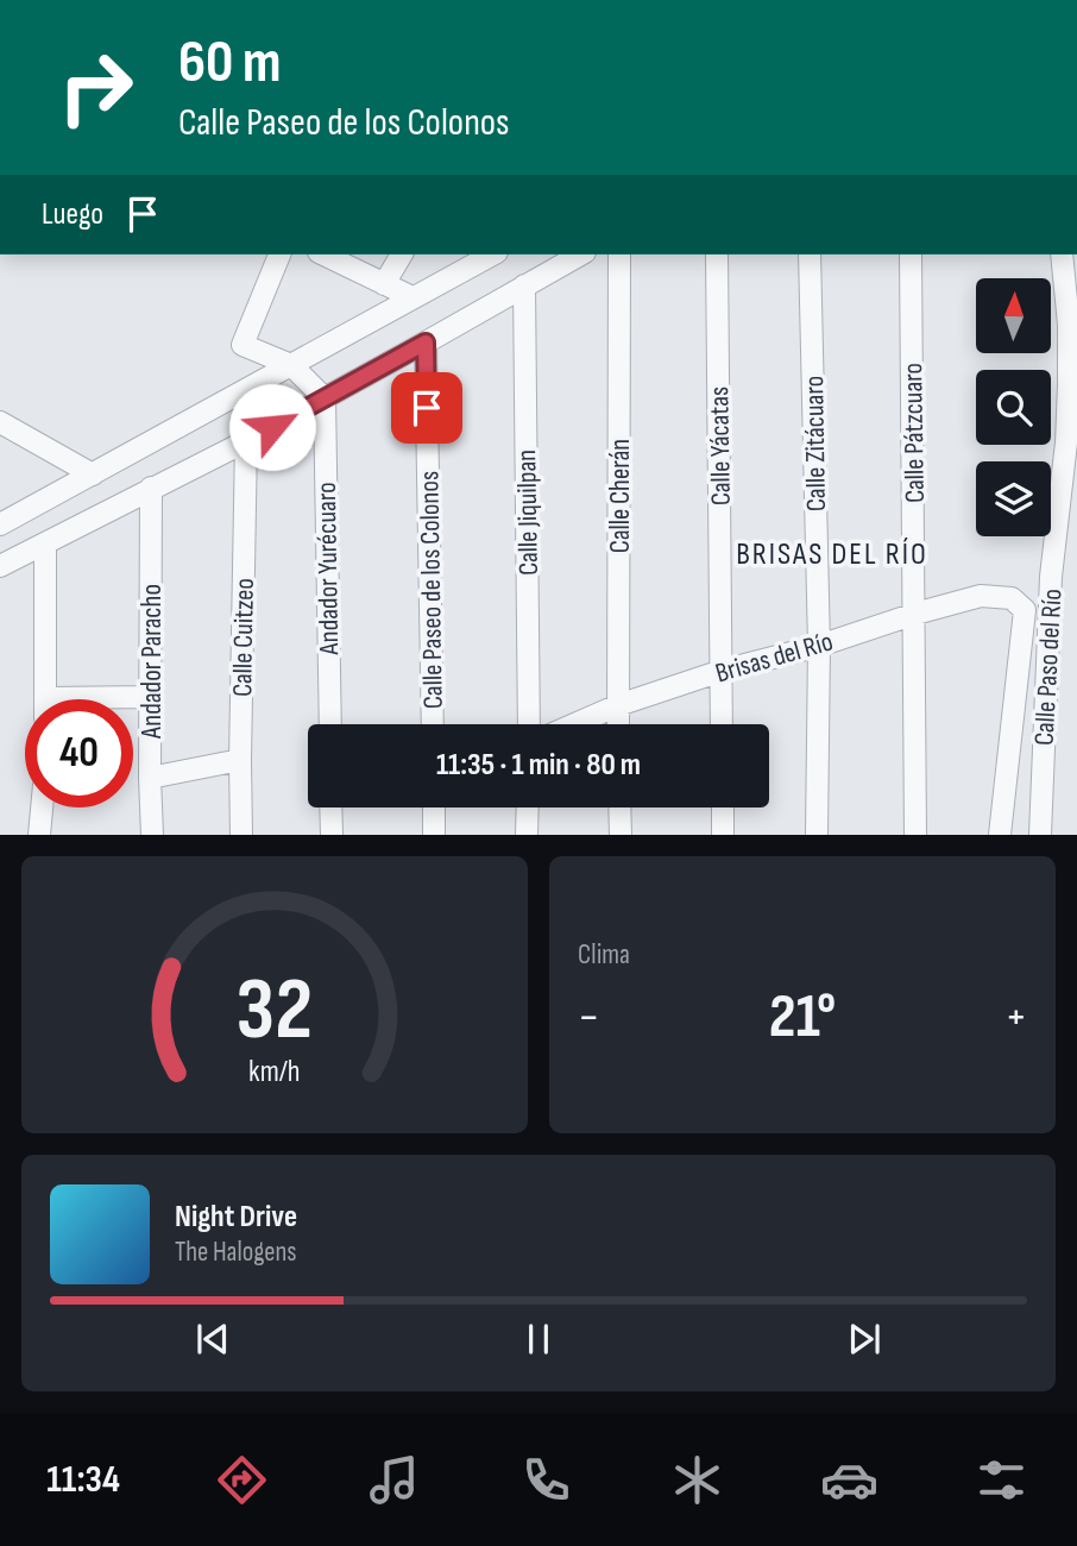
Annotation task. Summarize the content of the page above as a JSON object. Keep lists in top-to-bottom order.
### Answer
{
  "streets": {
    "street": [
      "Calle Pátzcuaro",
      "Calle Zitácuaro",
      "Calle Yácatas",
      "Calle Cherán",
      "Calle Jiquilpan",
      "Andador Yurécuaro",
      "Calle Paseo de los Colonos",
      "Calle Cuitzeo",
      "Brisas del Río",
      "Andador Paracho",
      "Calle Paso del Río"
    ]
  },
  "crossings": [
    ["Calle Pátzcuaro", "Brisas del Río"],
    ["Calle Zitácuaro", "Brisas del Río"],
    ["Calle Yácatas", "Brisas del Río"],
    ["Calle Cherán", "Brisas del Río"]
  ],
  "districts": ["BRISAS DEL RÍO"],
  "north": "top",
  "page": {
    "turn": ["60 m", "Calle Paseo de los Colonos"],
    "then": "Luego",
    "limit": "40",
    "trip": "11:35 · 1 min · 80 m",
    "tile": "Clima",
    "heat": ["−", "21°", "+"],
    "song": ["Night Drive", "The Halogens"],
    "tabs": "11:34",
    "gauge": ["32", "km/h"]
  }
}
